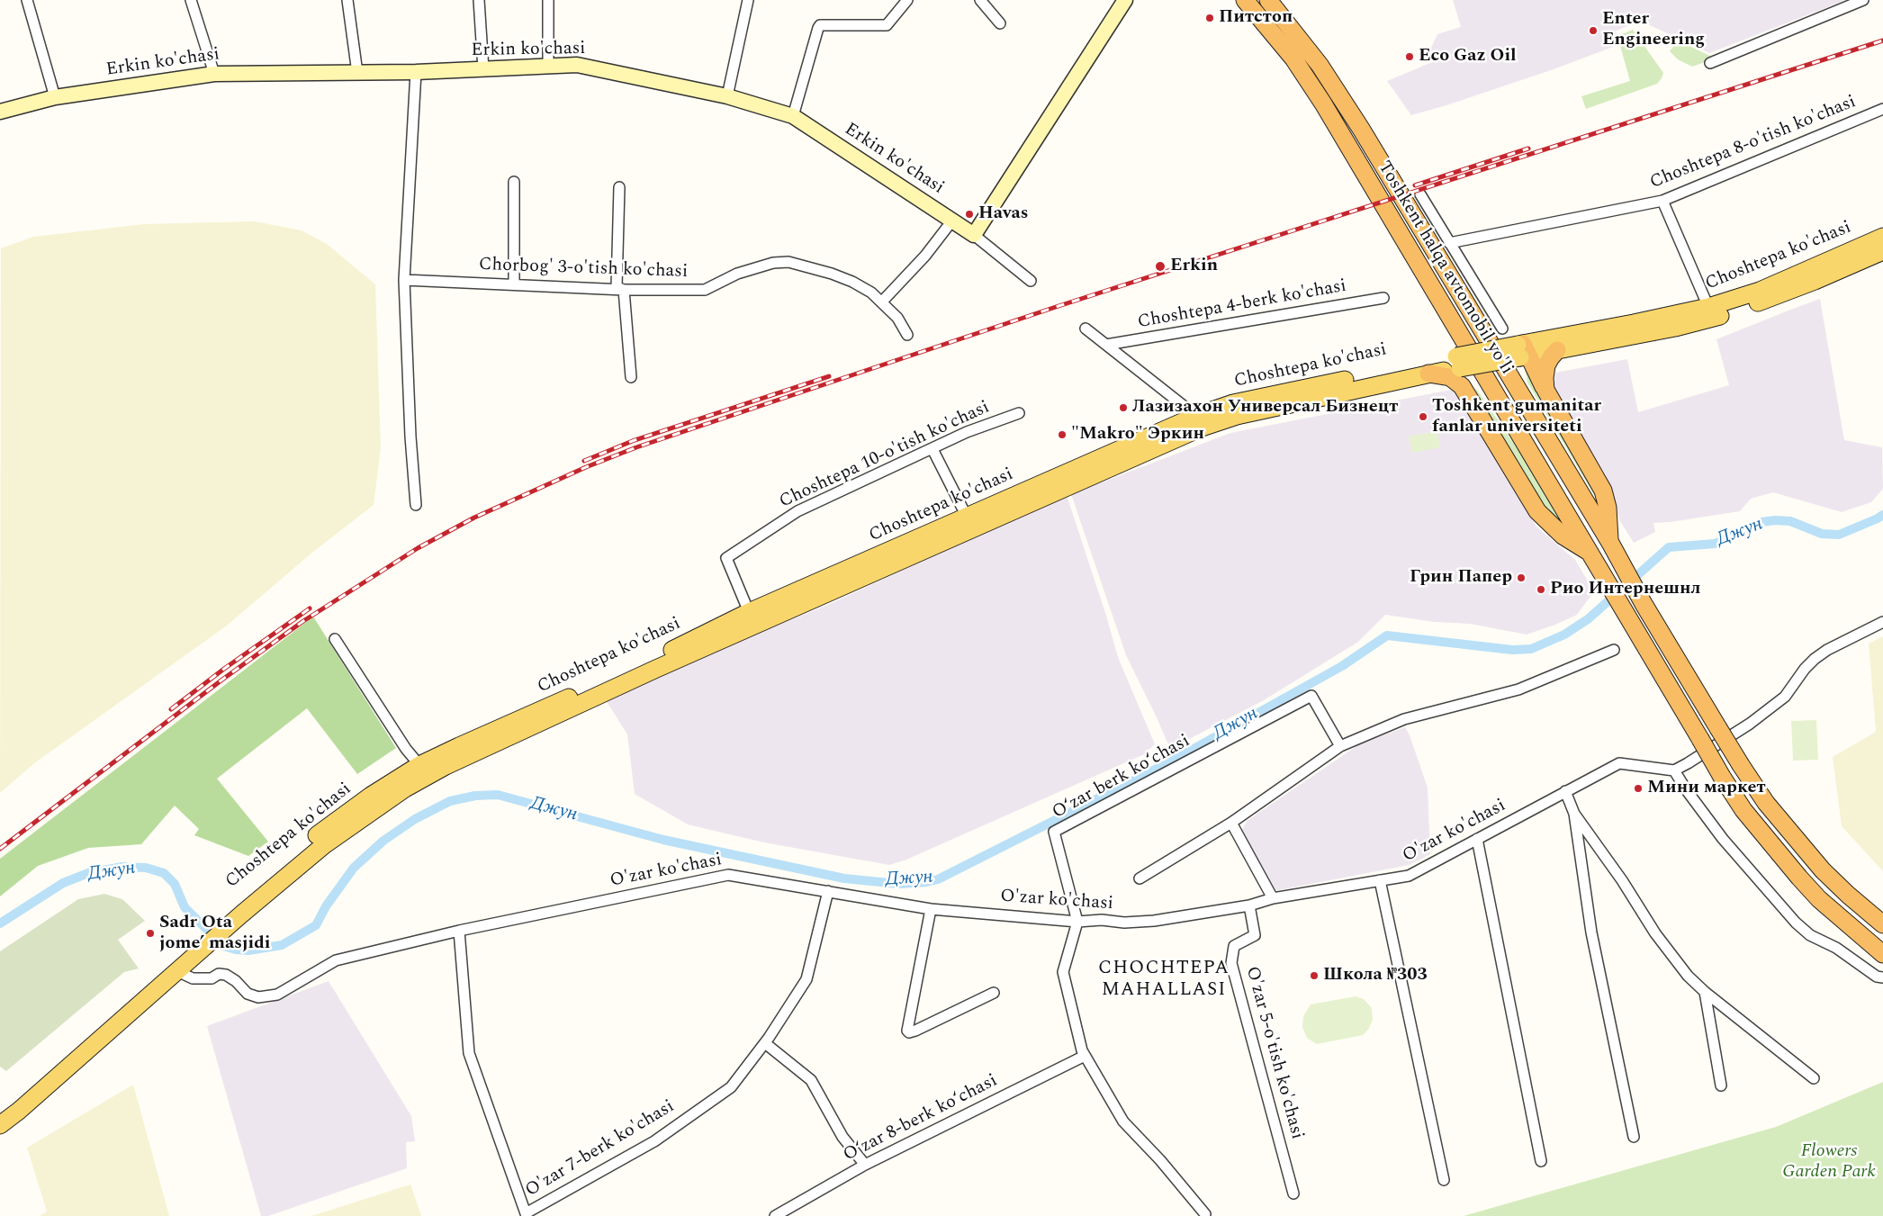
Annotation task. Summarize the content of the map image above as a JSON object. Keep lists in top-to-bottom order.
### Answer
{
  "streets": {
    "highway": ["Toshkent halqa avtomobil yo'li"],
    "main road": ["Erkin ko'chasi", "Choshtepa ko'chasi"],
    "street": [
      "Choshtepa 8-o'tish ko'chasi",
      "Chorbog' 3-o'tish ko'chasi",
      "Choshtepa 4-berk ko'chasi",
      "Choshtepa 10-o'tish ko'chasi",
      "Oʻzar berk koʻchasi",
      "O'zar ko'chasi",
      "O'zar 5-o'tish ko'chasi",
      "Oʻzar 8-berk koʻchasi",
      "O'zar 7-berk ko'chasi"
    ]
  },
  "crossings": [
    ["Choshtepa ko'chasi", "Choshtepa 10-o'tish ko'chasi"],
    ["Choshtepa ko'chasi", "O'zar ko'chasi"],
    ["Oʻzar berk koʻchasi", "O'zar ko'chasi"],
    ["O'zar ko'chasi", "O'zar 5-o'tish ko'chasi"],
    ["O'zar ko'chasi", "O'zar 7-berk ko'chasi"]
  ],
  "districts": ["CHOCHTEPA MAHALLASI"],
  "water": ["Джун"],
  "parks": ["Flowers Garden Park"],
  "places": [
    "Питстоп",
    "Enter Engineering",
    "Eco Gaz Oil",
    "Havas",
    "Erkin",
    "Лазизахон Универсал Бизнецт",
    "Toshkent gumanitar fanlar universiteti",
    "\"Makro\" Эркин",
    "Грин Папер",
    "Рио Интернешнл",
    "Мини маркет",
    "Sadr Ota jome’ masjidi",
    "Школа №303"
  ]
}
